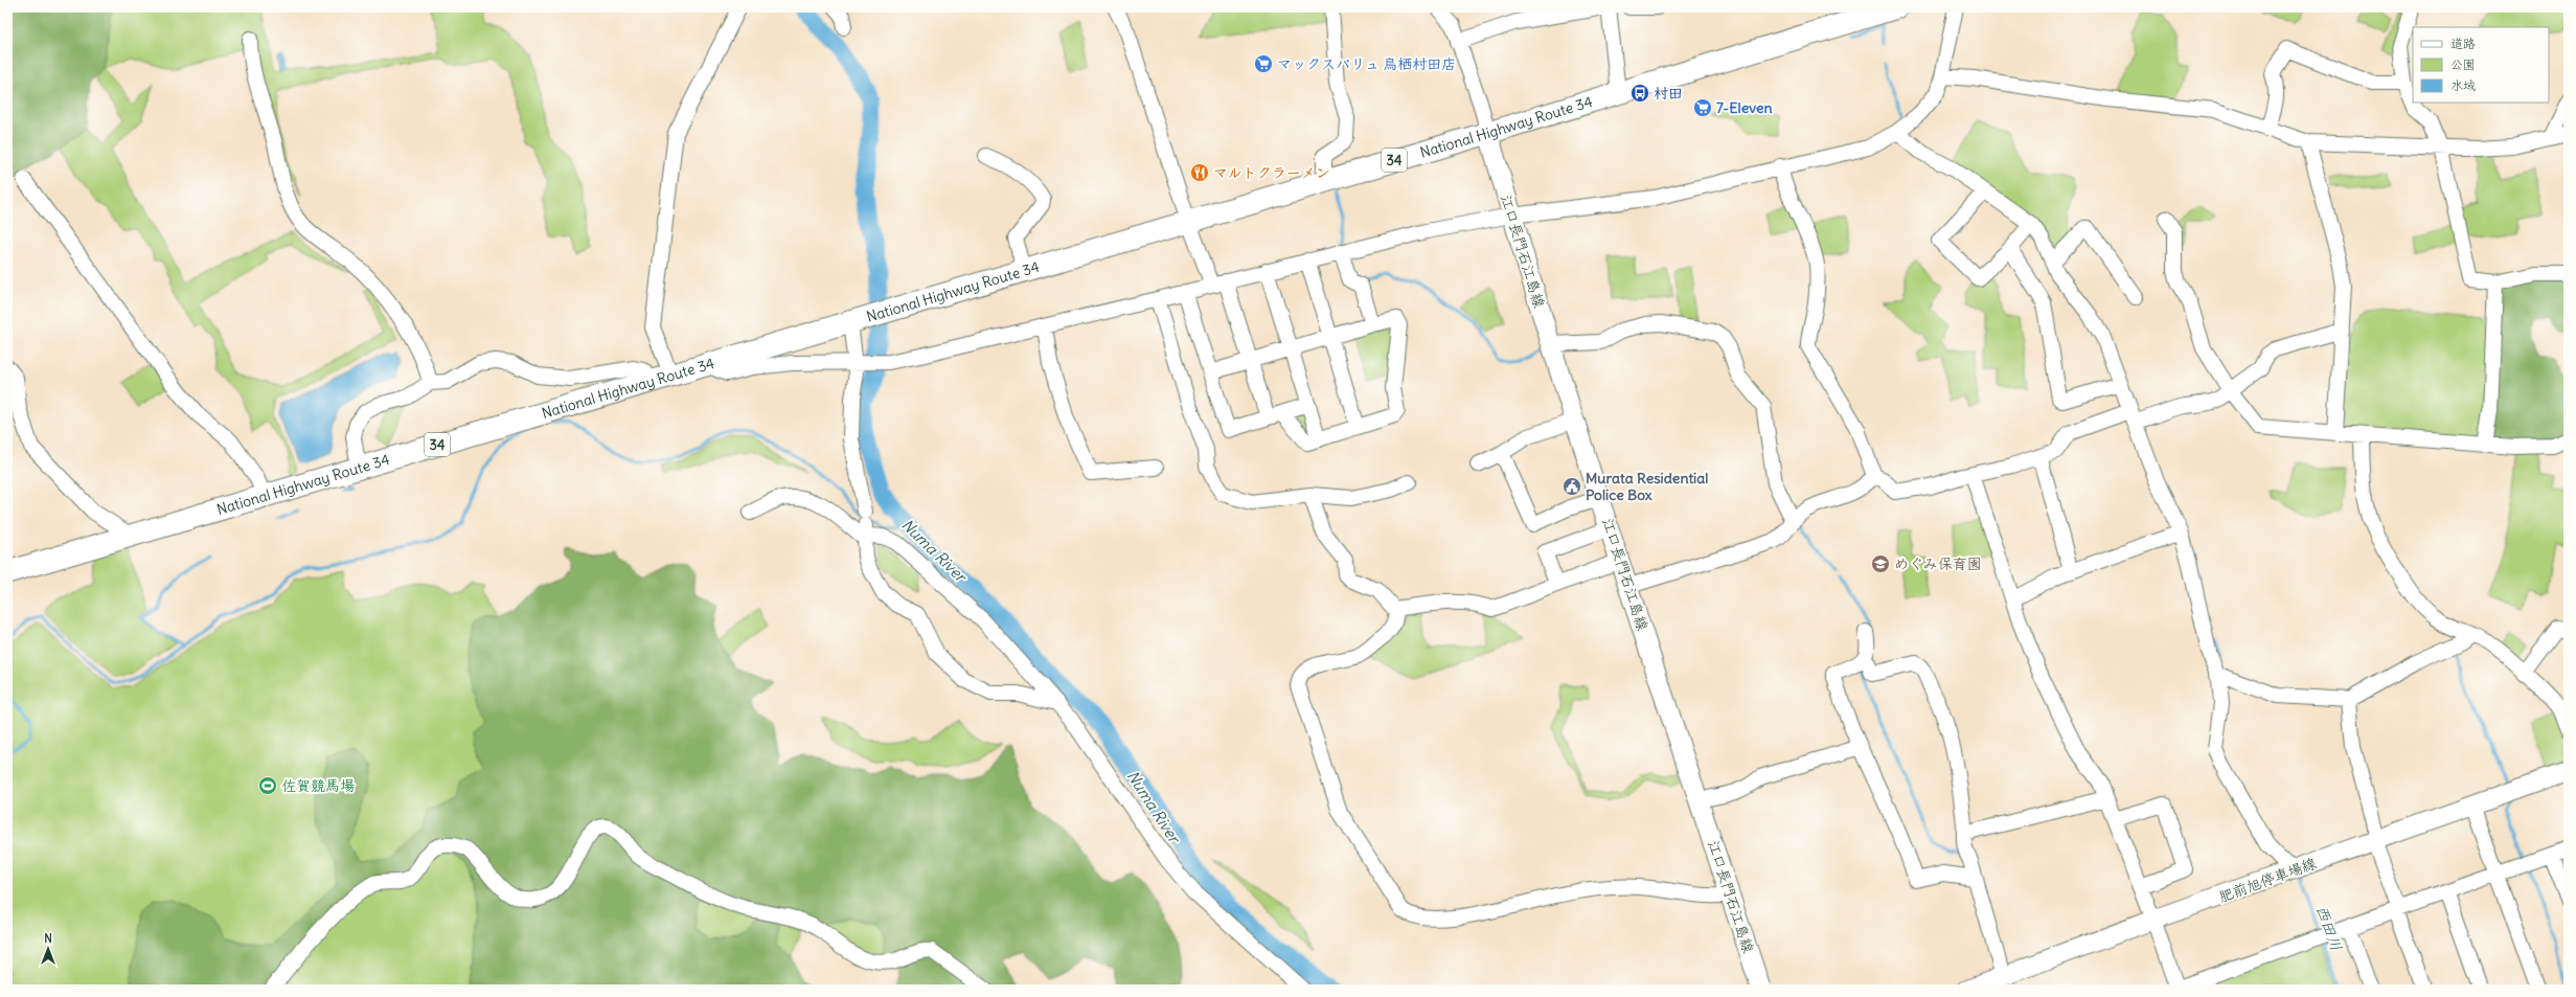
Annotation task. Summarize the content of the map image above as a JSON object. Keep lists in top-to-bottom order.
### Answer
{
  "streets": {
    "highway": ["National Highway Route 34", "34"],
    "main road": ["江口長門石江島線", "肥前旭停車場線"]
  },
  "crossings": [
    ["National Highway Route 34", "江口長門石江島線"]
  ],
  "water": ["Numa River", "西田川"],
  "places": {
    "supermarket": ["マックスバリュ 鳥栖村田店", "7-Eleven"],
    "bus stop": ["村田"],
    "restaurant": ["マルトクラーメン"],
    "public building": ["Murata Residential Police Box"],
    "school or university": ["めぐみ保育園"],
    "sports": ["佐賀競馬場"]
  },
  "legend": ["道路", "公園", "水域"],
  "north": "top"
}
